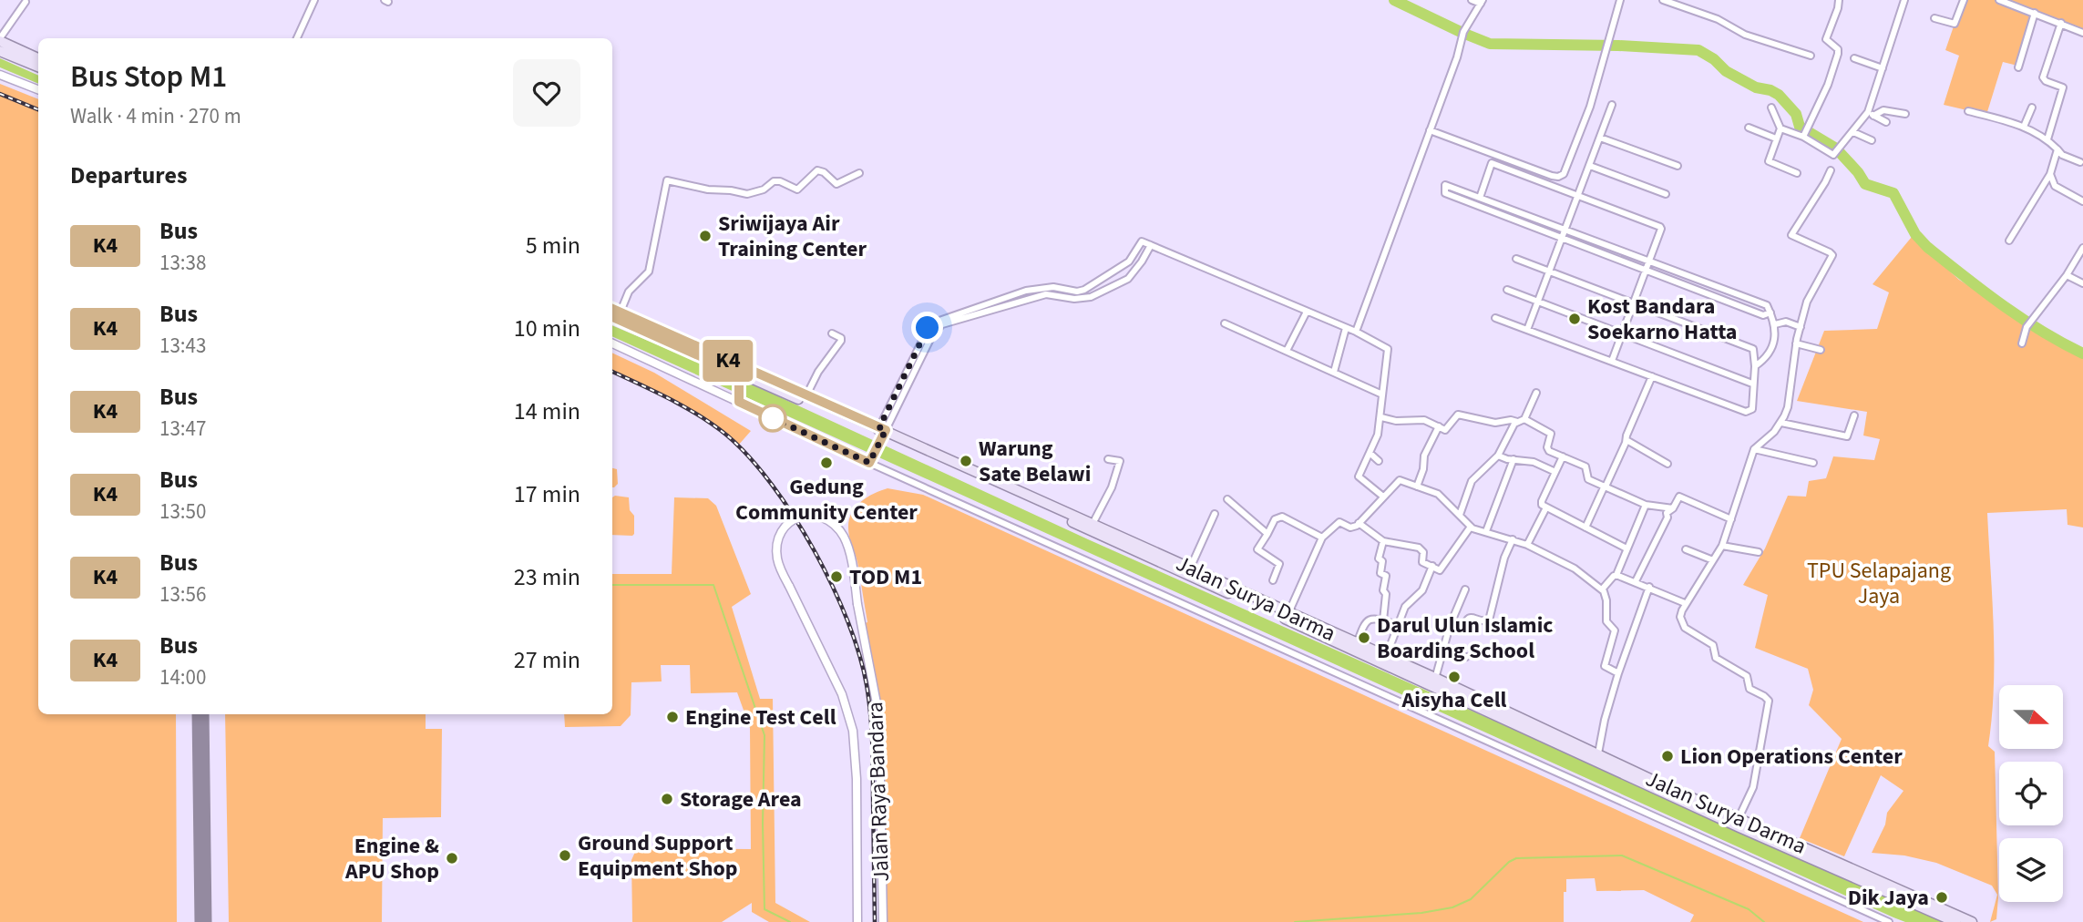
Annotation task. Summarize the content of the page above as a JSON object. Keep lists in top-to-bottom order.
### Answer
{
  "streets": {
    "main road": ["Jalan Surya Darma"],
    "street": ["Jalan Raya Bandara"]
  },
  "parks": ["TPU Selapajang Jaya"],
  "places": [
    "Sriwijaya Air Training Center",
    "Kost Bandara Soekarno Hatta",
    "Warung Sate Belawi",
    "Gedung Community Center",
    "TOD M1",
    "Darul Ulun Islamic Boarding School",
    "Aisyha Cell",
    "Engine Test Cell",
    "Lion Operations Center",
    "Storage Area",
    "Ground Support Equipment Shop",
    "Engine & APU Shop",
    "Dik Jaya"
  ],
  "lines": ["bus line K4"],
  "north": "right",
  "page": {
    "on_map": "K4",
    "heading": [
      ["Bus Stop M1", "Walk · 4 min · 270 m"],
      "Departures"
    ],
    "list": [
      {
        "mark": "K4",
        "name": "Bus",
        "note": "13:38",
        "value": "5 min"
      },
      {
        "mark": "K4",
        "name": "Bus",
        "note": "13:43",
        "value": "10 min"
      },
      {
        "mark": "K4",
        "name": "Bus",
        "note": "13:47",
        "value": "14 min"
      },
      {
        "mark": "K4",
        "name": "Bus",
        "note": "13:50",
        "value": "17 min"
      },
      {
        "mark": "K4",
        "name": "Bus",
        "note": "13:56",
        "value": "23 min"
      },
      {
        "mark": "K4",
        "name": "Bus",
        "note": "14:00",
        "value": "27 min"
      }
    ]
  }
}
